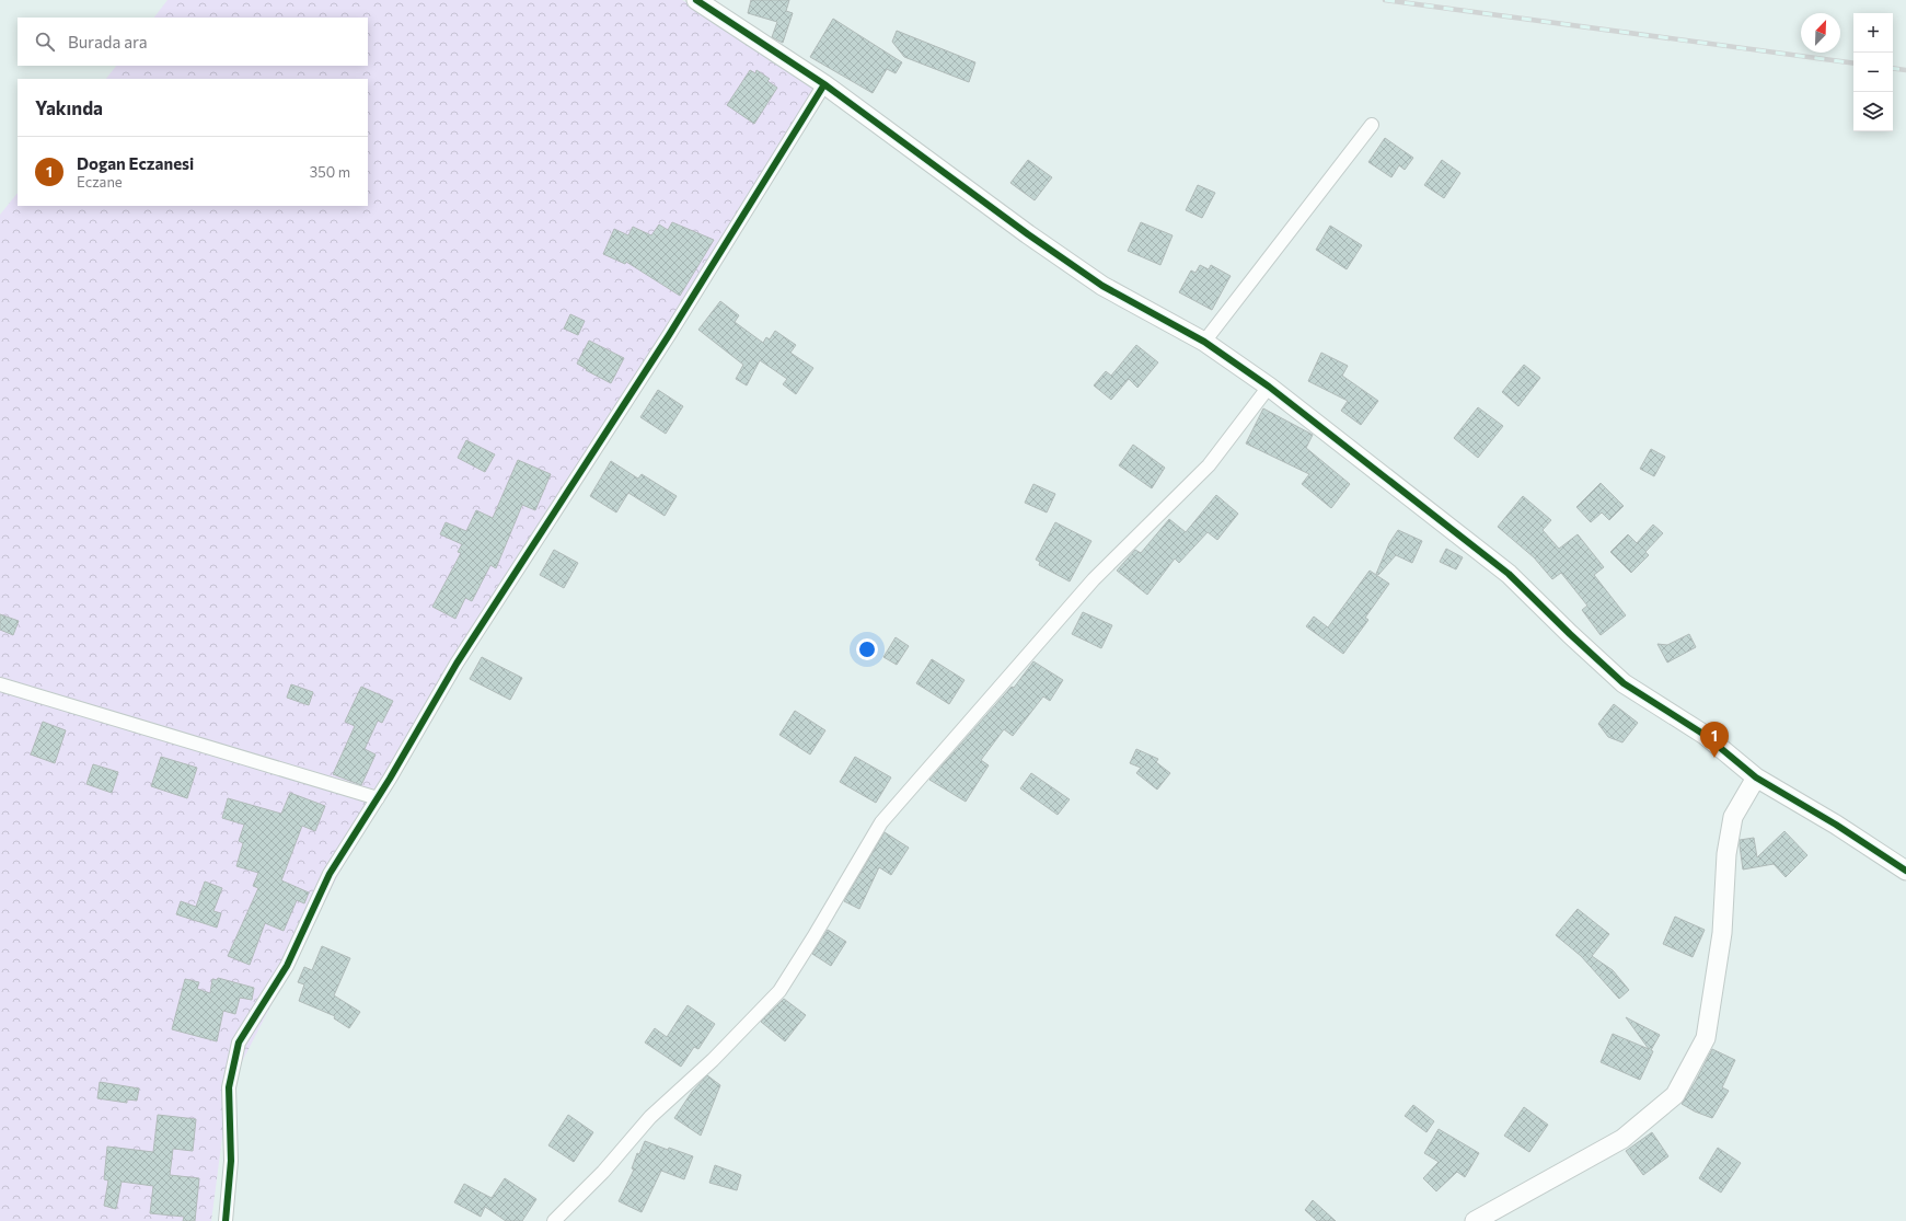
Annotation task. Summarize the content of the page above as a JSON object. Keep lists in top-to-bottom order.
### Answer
{
  "north": "top right",
  "page": {
    "map_buttons": ["+", "−"],
    "search": "Burada ara",
    "heading": "Yakında",
    "list": [
      {
        "mark": "1",
        "name": "Dogan Eczanesi",
        "note": "Eczane",
        "value": "350 m"
      }
    ],
    "pins": "1"
  }
}
